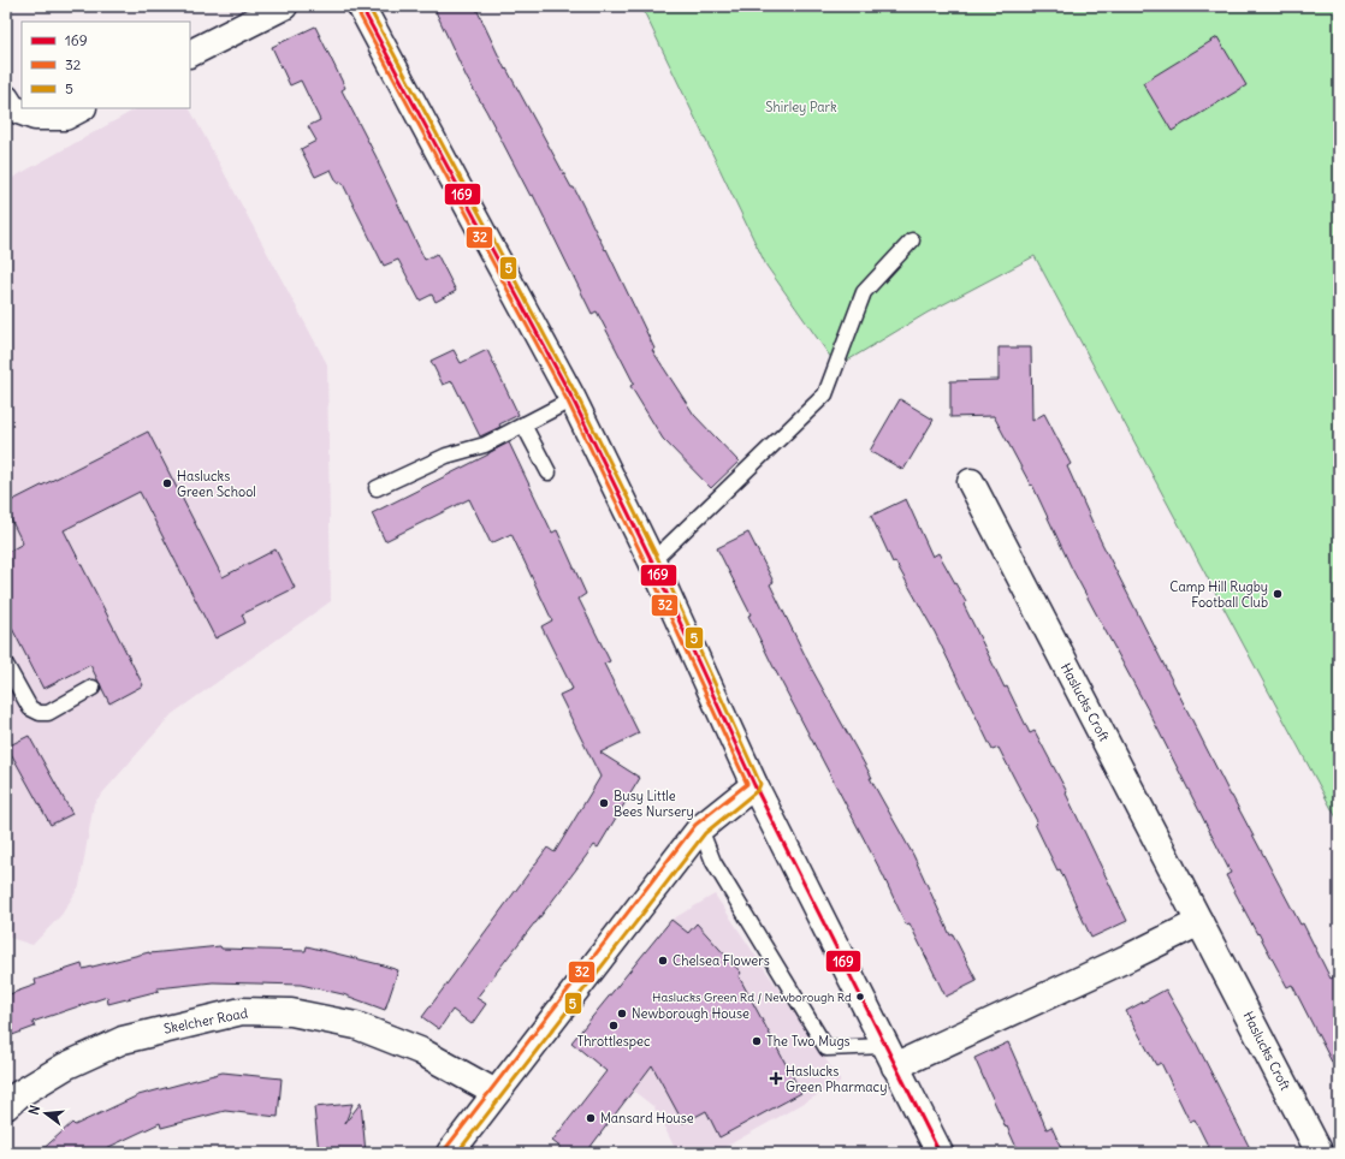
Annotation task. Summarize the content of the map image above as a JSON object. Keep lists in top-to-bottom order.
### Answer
{
  "streets": {
    "street": ["Haslucks Croft", "Skelcher Road"]
  },
  "parks": ["Shirley Park"],
  "places": {
    "other": [
      "Haslucks Green School",
      "Camp Hill Rugby Football Club",
      "Busy Little Bees Nursery",
      "Chelsea Flowers",
      "Haslucks Green Rd / Newborough Rd",
      "Newborough House",
      "Throttlespec",
      "The Two Mugs",
      "Mansard House"
    ],
    "health": ["Haslucks Green Pharmacy"]
  },
  "lines": ["transit line 169", "transit line 5", "transit line 32"],
  "legend": ["169", "32", "5"],
  "north": "left"
}
